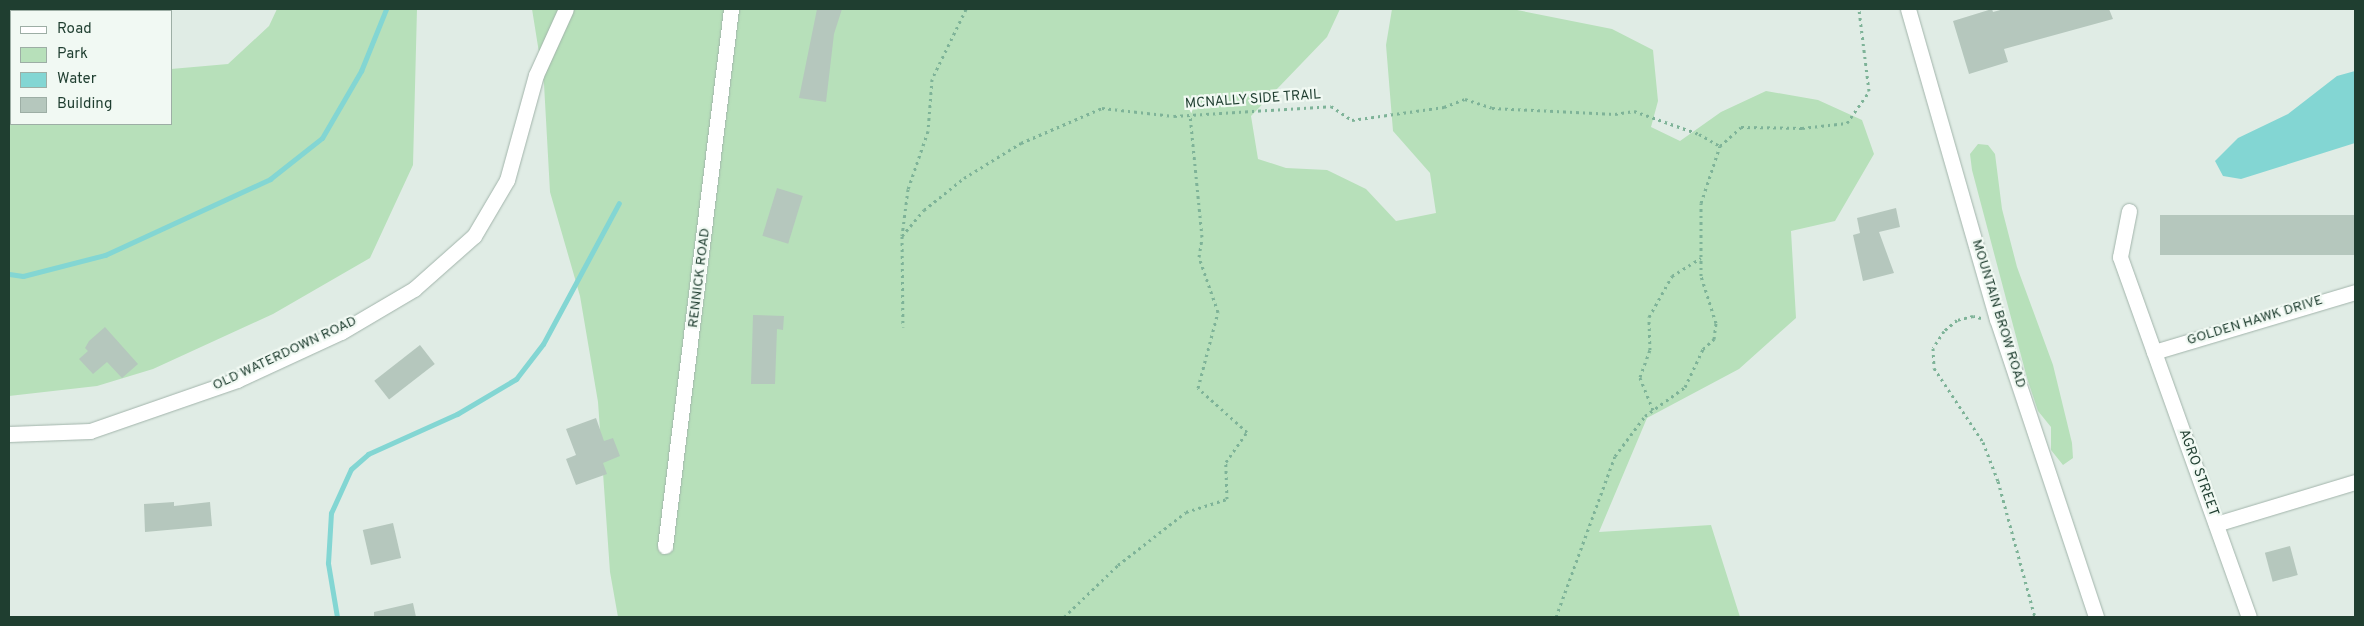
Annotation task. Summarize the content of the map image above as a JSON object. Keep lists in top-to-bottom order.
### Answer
{
  "streets": {
    "street": [
      "RENNICK ROAD",
      "MOUNTAIN BROW ROAD",
      "GOLDEN HAWK DRIVE",
      "OLD WATERDOWN ROAD",
      "AGRO STREET"
    ],
    "path": ["MCNALLY SIDE TRAIL"]
  },
  "crossings": [
    ["GOLDEN HAWK DRIVE", "AGRO STREET"]
  ],
  "legend": [
    "Road",
    "Park",
    "Water",
    "Building"
  ]
}
